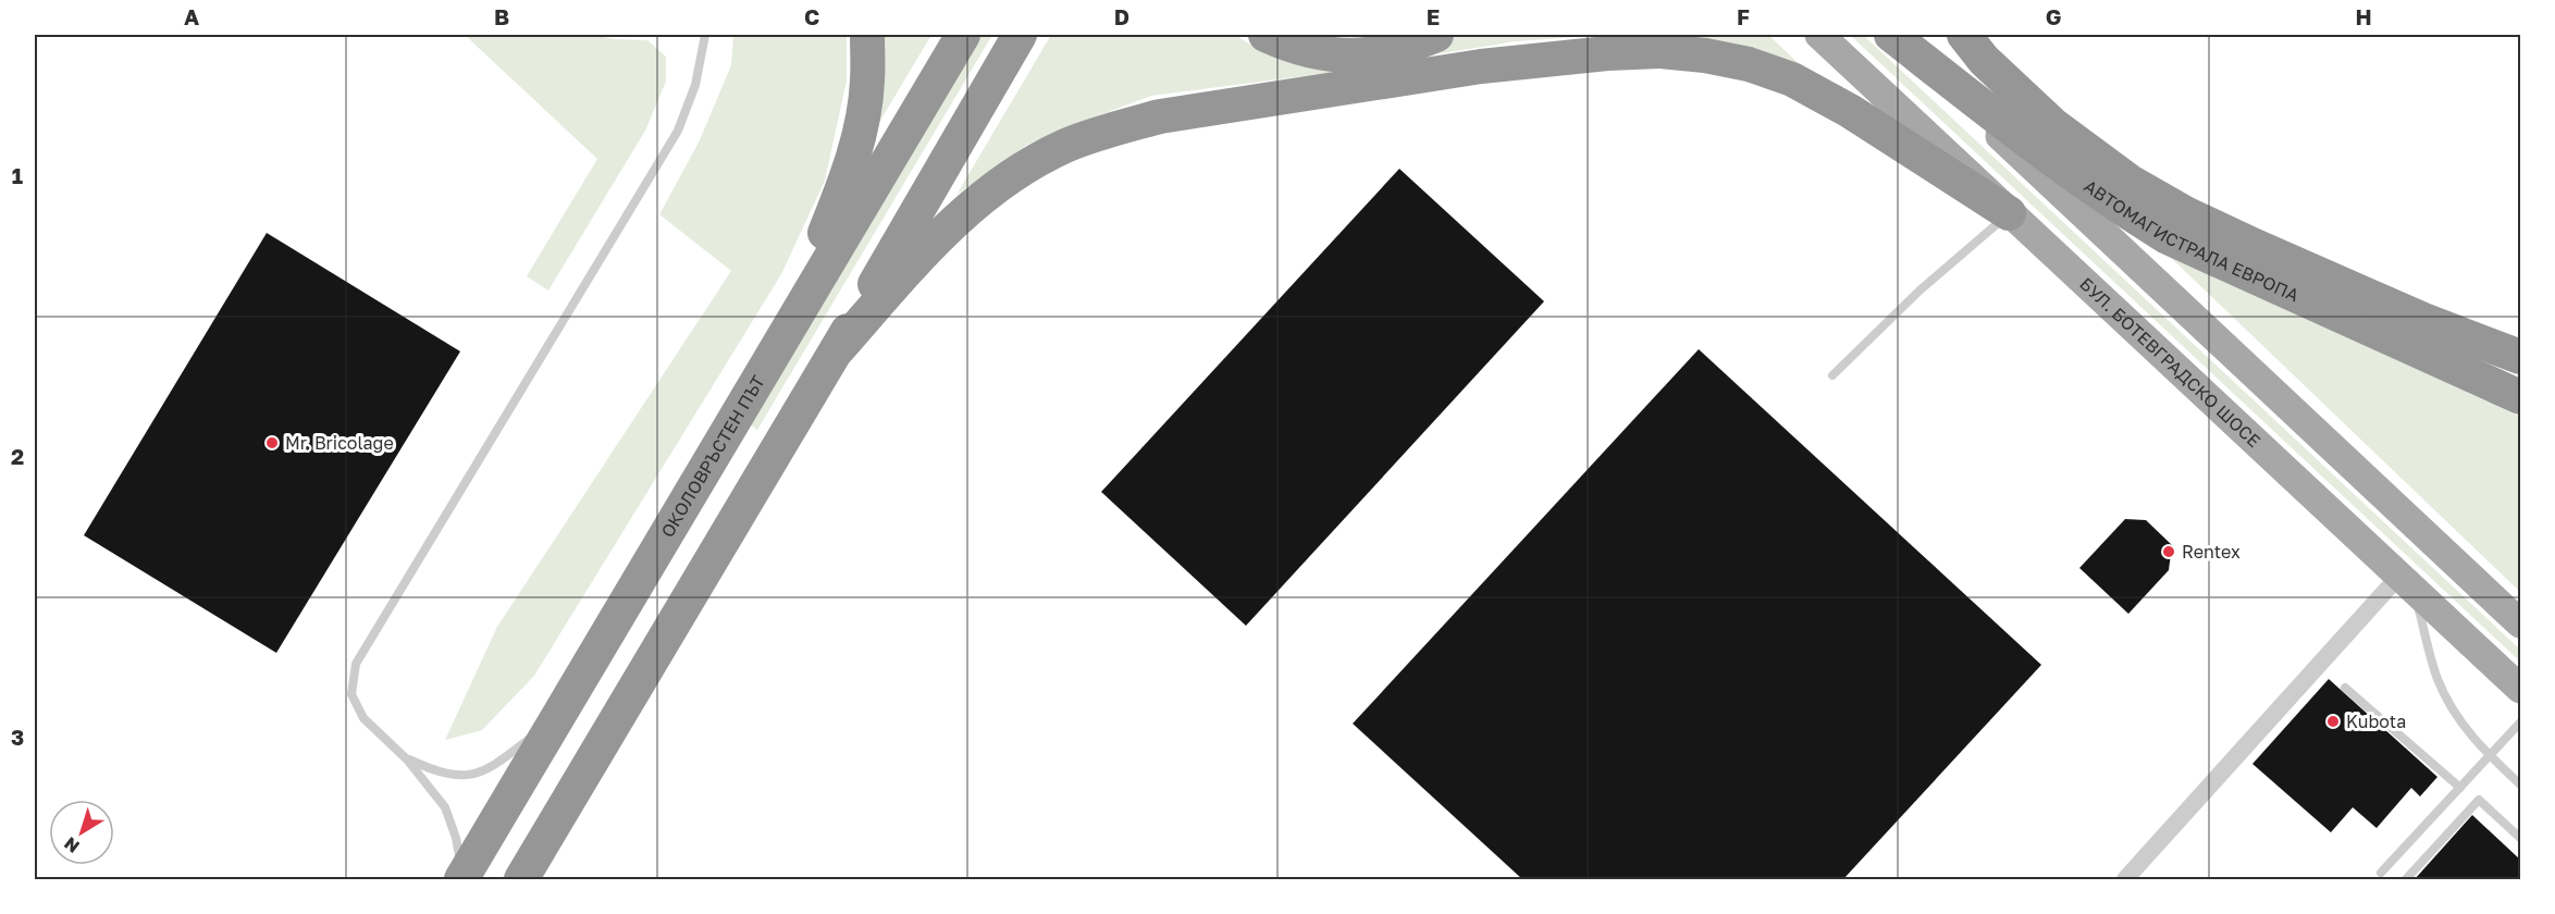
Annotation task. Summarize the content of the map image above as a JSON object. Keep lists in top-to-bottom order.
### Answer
{
  "streets": {
    "highway": ["АВТОМАГИСТРАЛА ЕВРОПА", "ОКОЛОВРЪСТЕН ПЪТ"],
    "main road": ["БУЛ. БОТЕВГРАДСКО ШОСЕ"]
  },
  "places": ["Mr. Bricolage", "Rentex", "Kubota"],
  "north": "bottom left",
  "grid": {
    "columns": [
      "A",
      "B",
      "C",
      "D",
      "E",
      "F",
      "G",
      "H"
    ],
    "rows": ["1", "2", "3"]
  }
}
